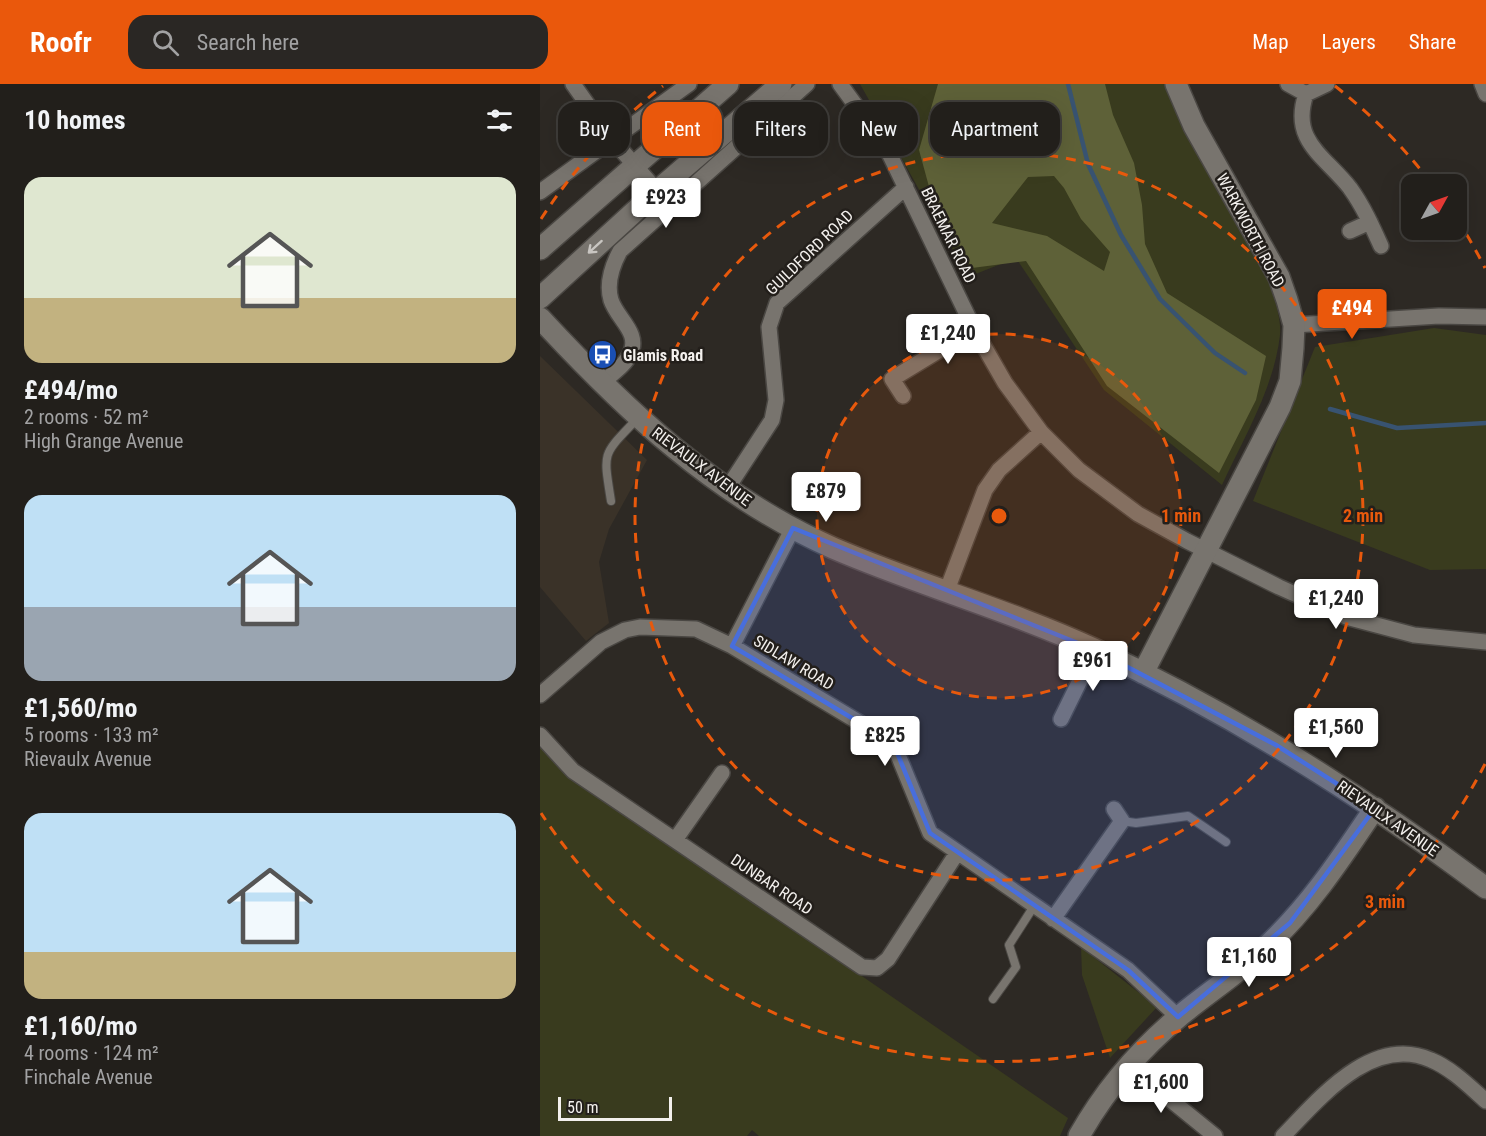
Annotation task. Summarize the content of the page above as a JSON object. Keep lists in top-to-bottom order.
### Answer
{
  "streets": {
    "street": [
      "WARKWORTH ROAD",
      "BRAEMAR ROAD",
      "GUILDFORD ROAD",
      "RIEVAULX AVENUE",
      "SIDLAW ROAD",
      "DUNBAR ROAD"
    ]
  },
  "crossings": [
    ["WARKWORTH ROAD", "BRAEMAR ROAD"],
    ["WARKWORTH ROAD", "RIEVAULX AVENUE"],
    ["BRAEMAR ROAD", "GUILDFORD ROAD"],
    ["GUILDFORD ROAD", "RIEVAULX AVENUE"],
    ["SIDLAW ROAD", "DUNBAR ROAD"]
  ],
  "places": {
    "bus stop": ["Glamis Road"]
  },
  "scale_bar": "50 m",
  "north": "top right",
  "page": {
    "header": "Roofr",
    "search": "Search here",
    "nav": ["Map", "Layers", "Share"],
    "heading": "10 homes",
    "chip": [
      "Buy",
      "Rent",
      "Filters",
      "New",
      "Apartment"
    ],
    "list": [
      {
        "name": "£494/mo",
        "note": "2 rooms · 52 m² · High Grange Avenue"
      },
      {
        "name": "£1,560/mo",
        "note": "5 rooms · 133 m² · Rievaulx Avenue"
      },
      {
        "name": "£1,160/mo",
        "note": "4 rooms · 124 m² · Finchale Avenue"
      }
    ],
    "price": [
      "£923",
      "£494",
      "£1,240",
      "£879",
      "£1,240",
      "£961",
      "£1,560",
      "£825",
      "£1,160",
      "£1,600"
    ],
    "scale": "50 m"
  },
  "rings": ["1 min", "2 min", "3 min"]
}
